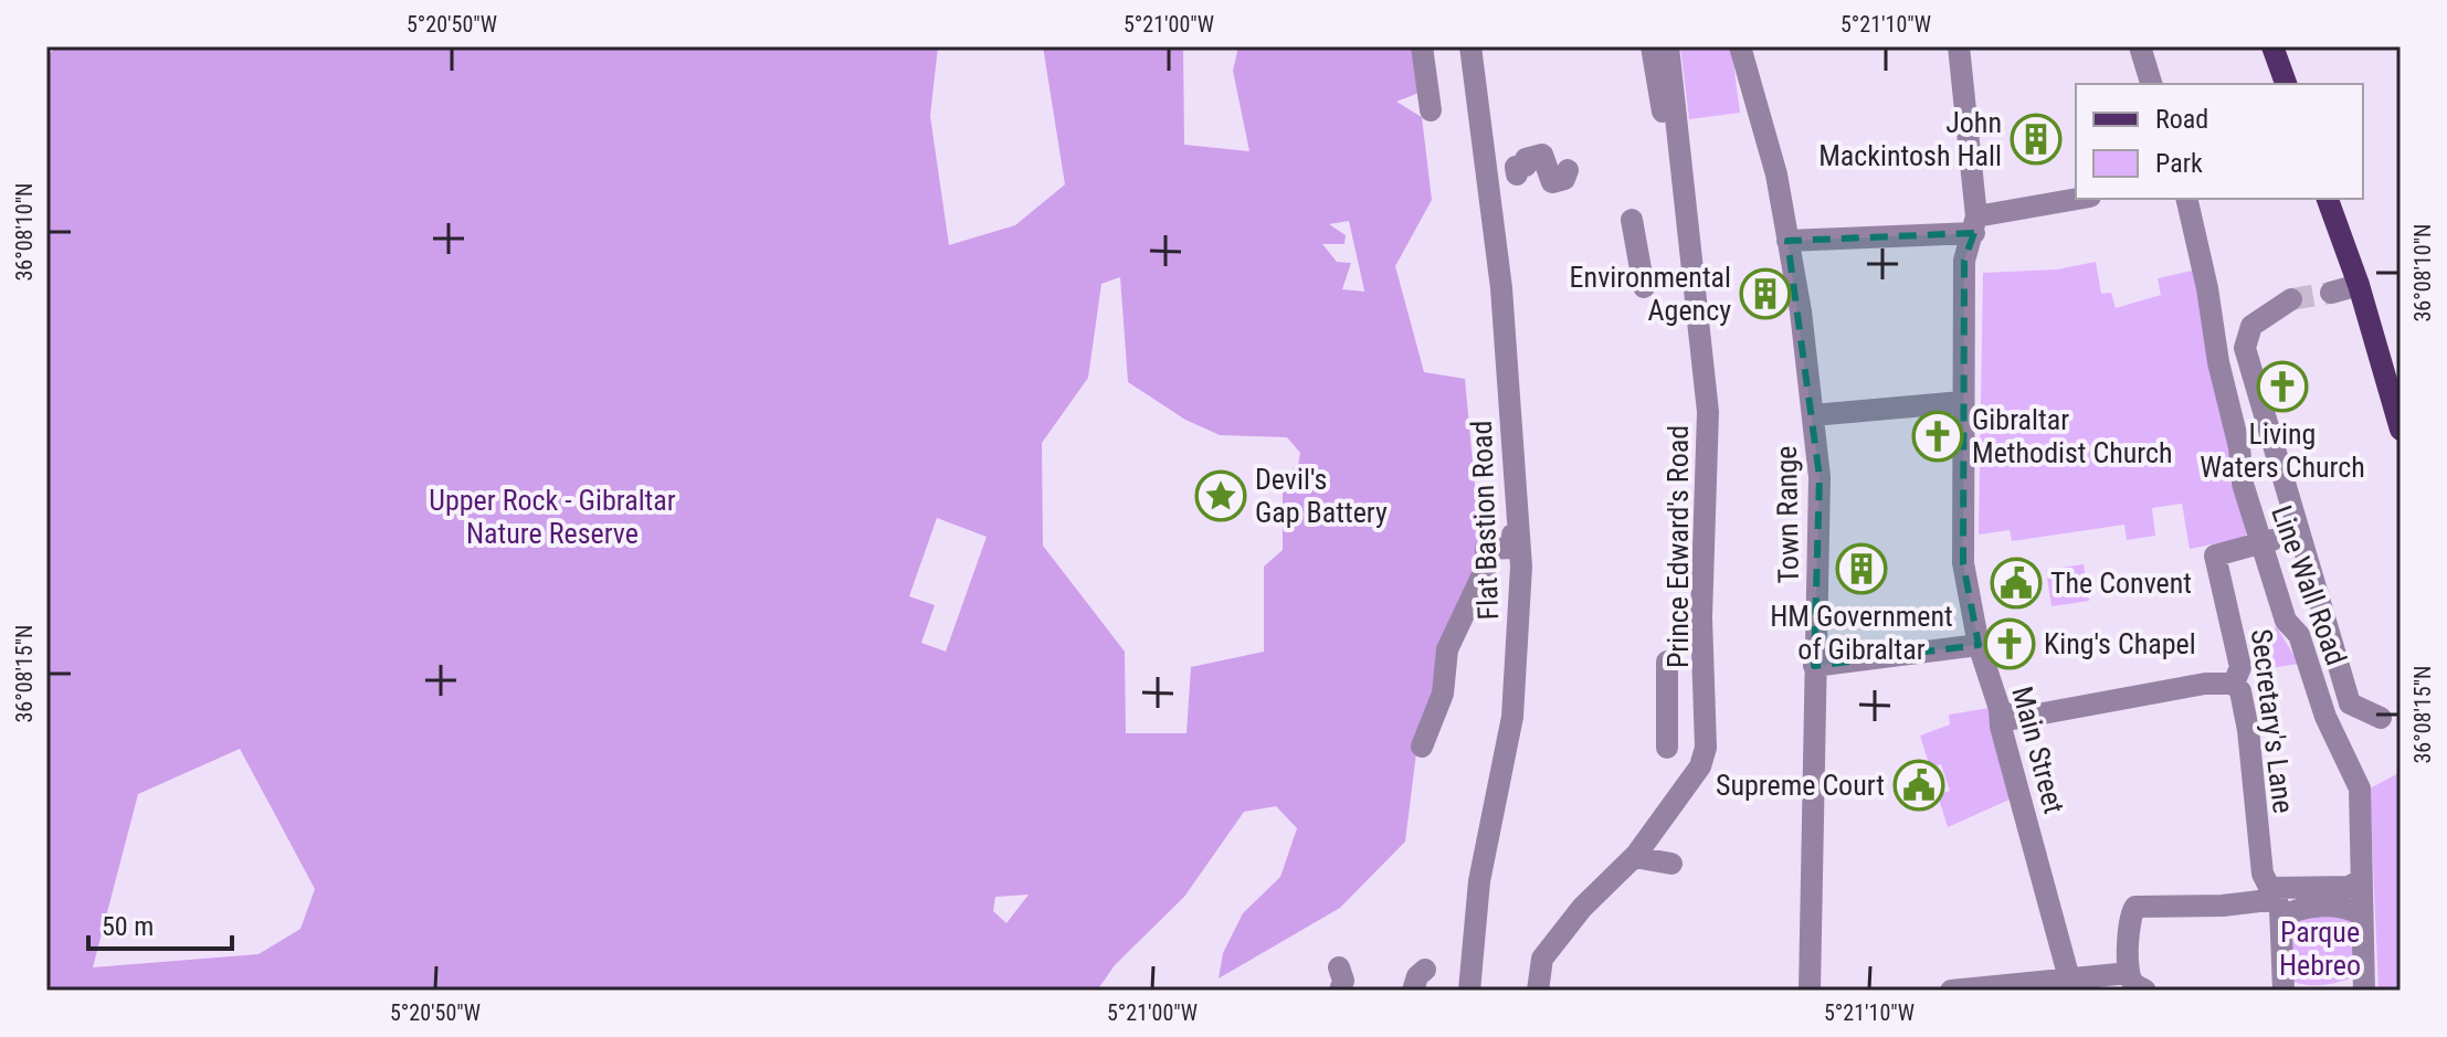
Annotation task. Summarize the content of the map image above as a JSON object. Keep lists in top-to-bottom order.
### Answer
{
  "streets": {
    "street": [
      "Town Range",
      "Flat Bastion Road",
      "Prince Edward's Road",
      "Line Wall Road",
      "Secretary's Lane",
      "Main Street"
    ]
  },
  "crossings": [
    ["Line Wall Road", "Secretary's Lane"]
  ],
  "parks": ["Upper Rock - Gibraltar Nature Reserve", "Parque Hebreo"],
  "places": {
    "building": ["John Mackintosh Hall", "Environmental Agency", "HM Government of Gibraltar"],
    "church": ["Living Waters Church", "Gibraltar Methodist Church", "King's Chapel"],
    "place": ["Devil's Gap Battery"],
    "public building": ["The Convent", "Supreme Court"]
  },
  "legend": ["Road", "Park"],
  "scale_bar": "50 m",
  "coordinates": [
    "5°20'50\"W",
    "5°21'00\"W",
    "5°21'10\"W",
    "36°08'10\"N",
    "36°08'15\"N"
  ]
}
